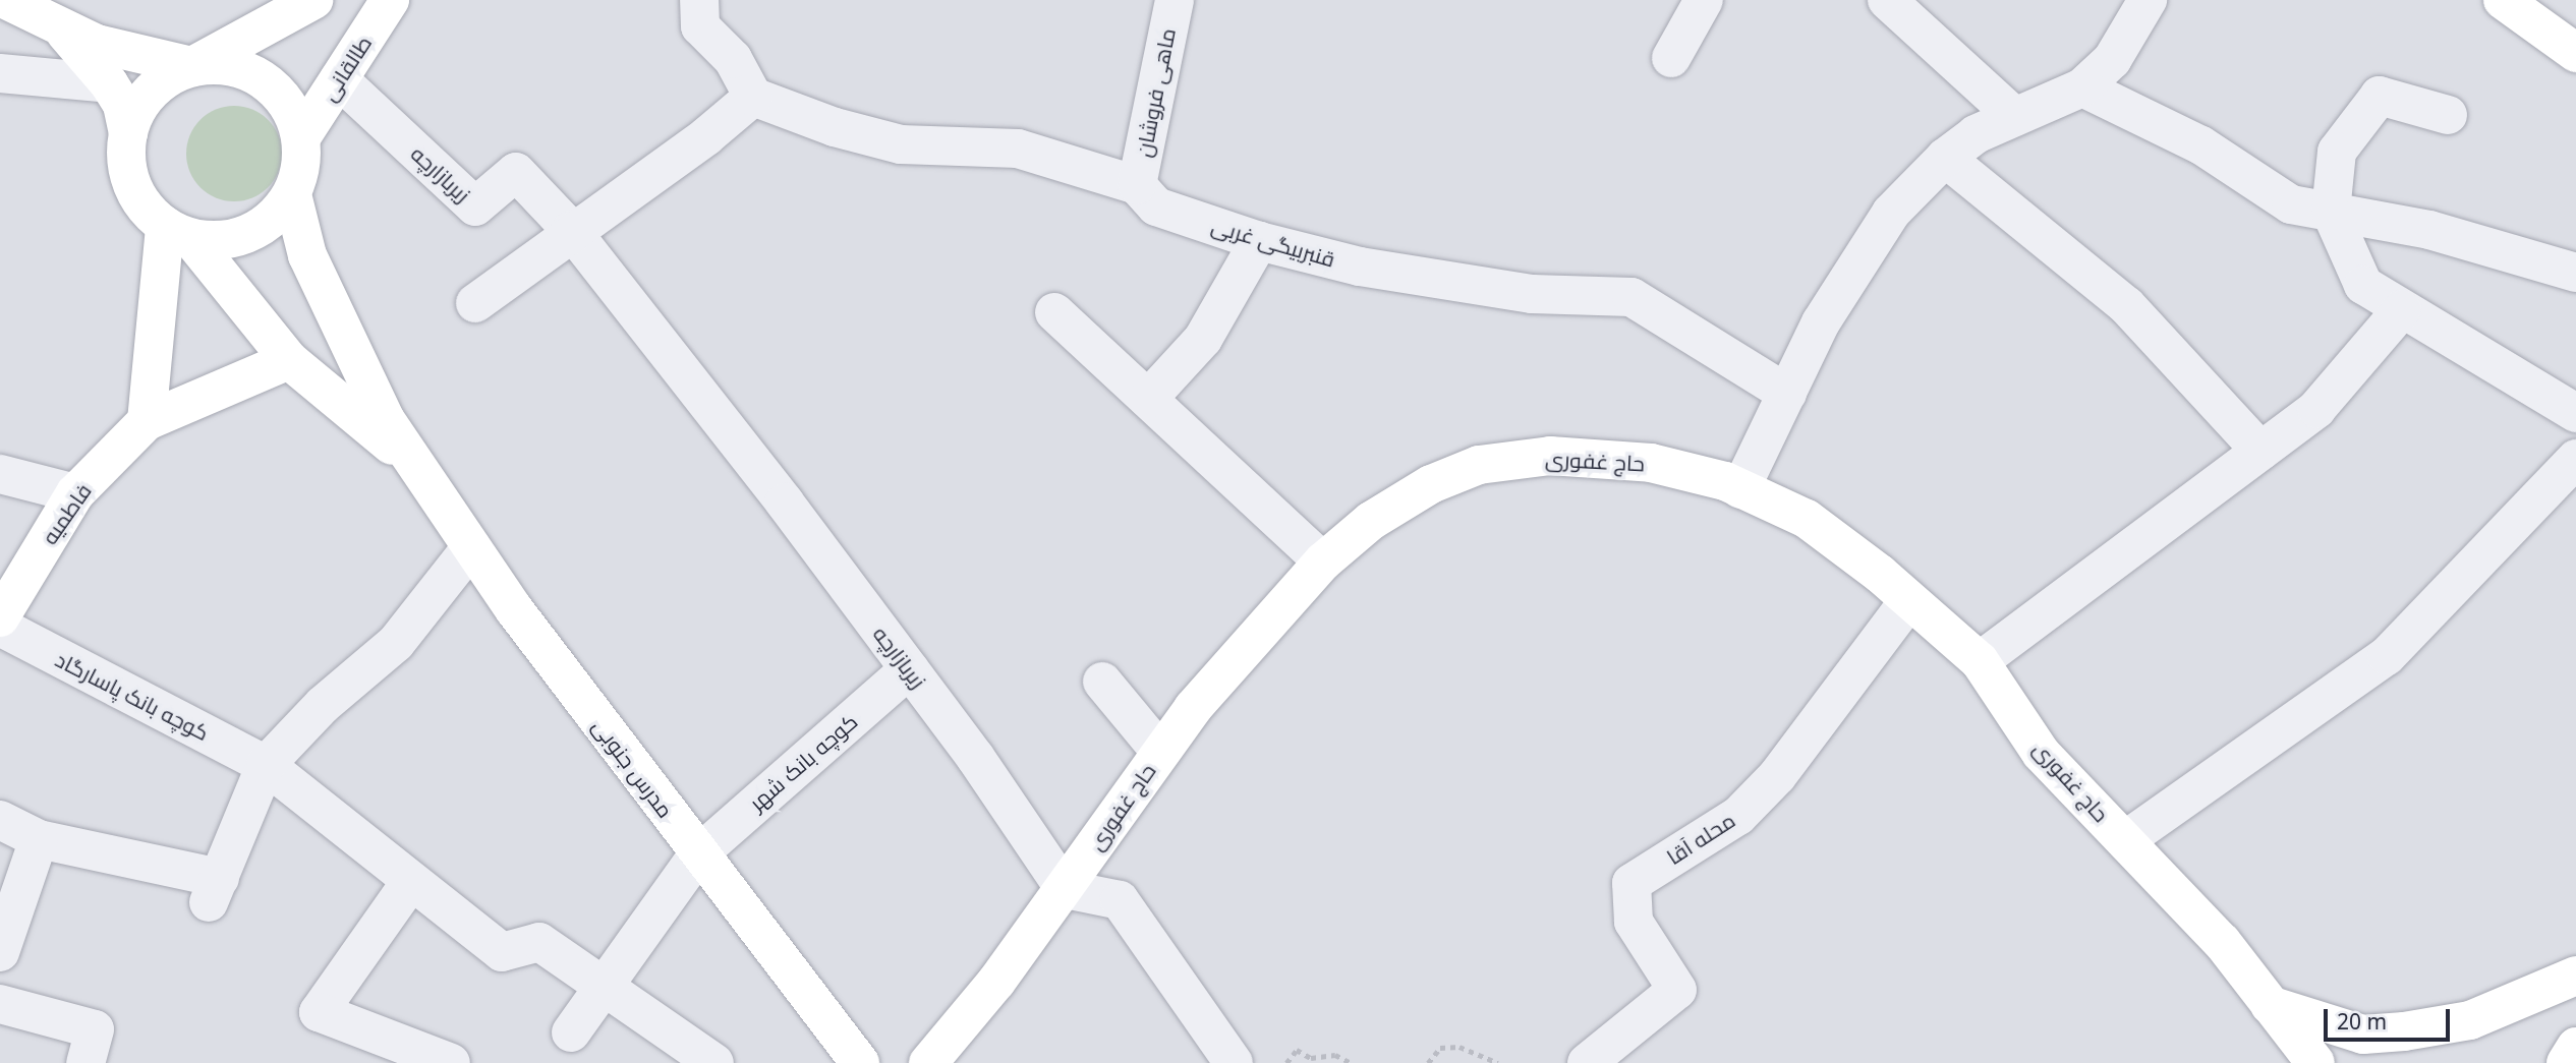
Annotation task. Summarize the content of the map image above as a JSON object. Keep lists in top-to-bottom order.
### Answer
{
  "streets": {
    "main road": [
      "طالقانی",
      "حاج غفوری",
      "فاطمیه",
      "مدرس جنوبی"
    ],
    "street": [
      "ماهی فروشان",
      "زیربازارچه",
      "قنبربیگی غربی",
      "کوچه بانک پاسارگاد",
      "کوچه بانک شهر",
      "محله آقا"
    ]
  },
  "crossings": [
    ["طالقانی", "زیربازارچه"],
    ["طالقانی", "مدرس جنوبی"],
    ["ماهی فروشان", "قنبربیگی غربی"],
    ["زیربازارچه", "حاج غفوری"],
    ["زیربازارچه", "کوچه بانک شهر"],
    ["حاج غفوری", "محله آقا"],
    ["کوچه بانک پاسارگاد", "کوچه بانک شهر"],
    ["کوچه بانک شهر", "مدرس جنوبی"]
  ],
  "scale_bar": "20 m"
}
